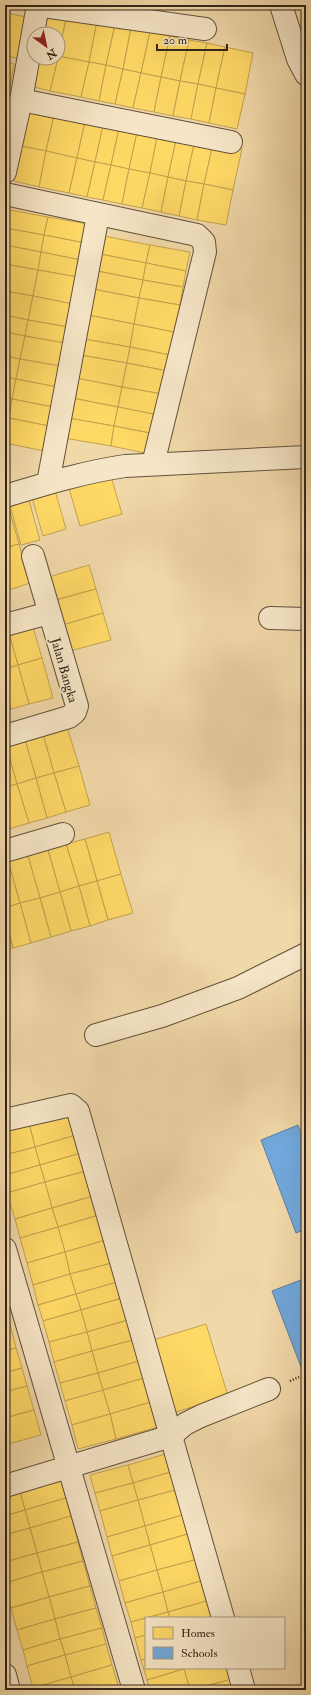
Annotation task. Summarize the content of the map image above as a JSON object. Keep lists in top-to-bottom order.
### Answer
{
  "streets": {
    "street": ["Jalan Bangka"]
  },
  "legend": ["Homes", "Schools"],
  "scale_bar": "20 m",
  "north": "bottom right"
}
